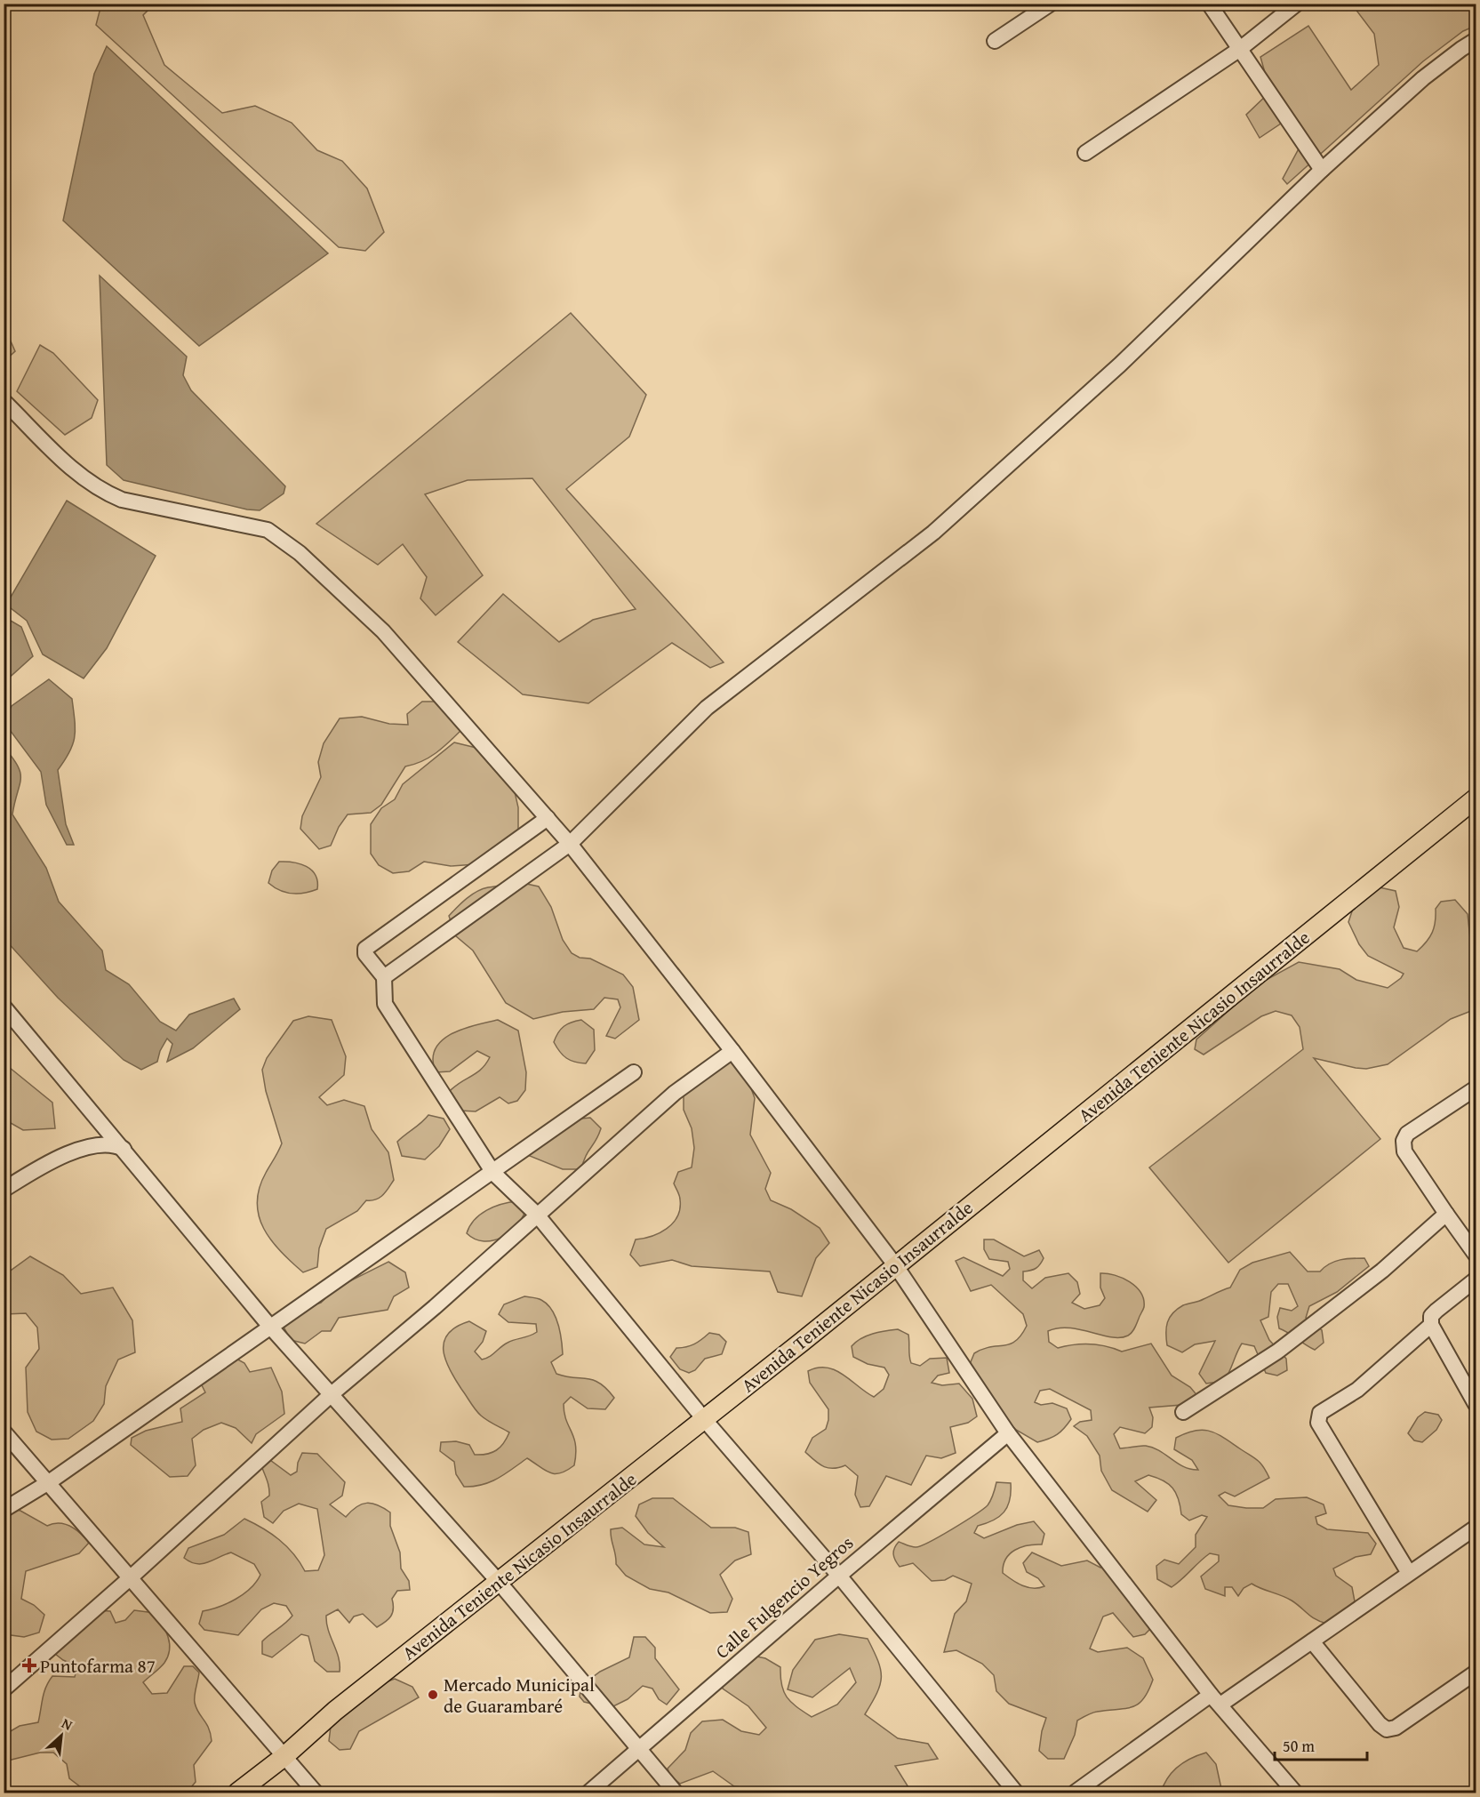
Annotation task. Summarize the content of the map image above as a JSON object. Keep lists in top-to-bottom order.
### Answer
{
  "streets": {
    "main road": ["Avenida Teniente Nicasio Insaurralde"],
    "street": ["Calle Fulgencio Yegros"]
  },
  "places": {
    "health": ["Puntofarma 87"],
    "other": ["Mercado Municipal de Guarambaré"]
  },
  "scale_bar": "50 m",
  "north": "top right"
}
